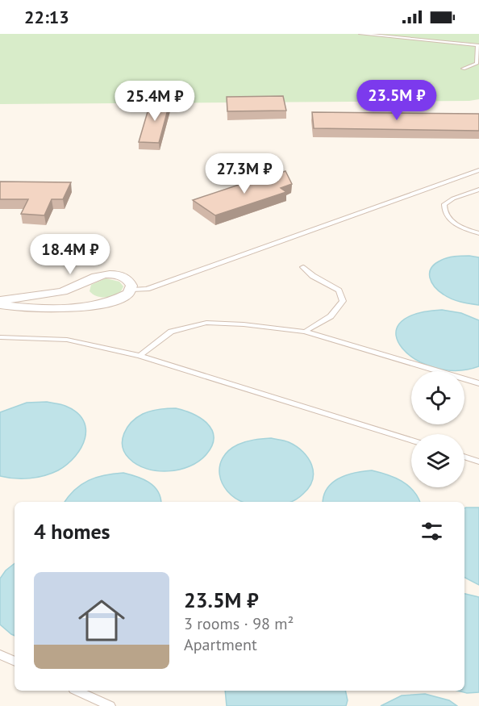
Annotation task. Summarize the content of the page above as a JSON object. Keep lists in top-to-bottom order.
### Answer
{
  "page": {
    "status": "22:13",
    "price": [
      "23.5M ₽",
      "25.4M ₽",
      "27.3M ₽",
      "18.4M ₽"
    ],
    "heading": "4 homes",
    "list": [
      {
        "name": "23.5M ₽",
        "note": "3 rooms · 98 m² · Apartment"
      }
    ]
  }
}
